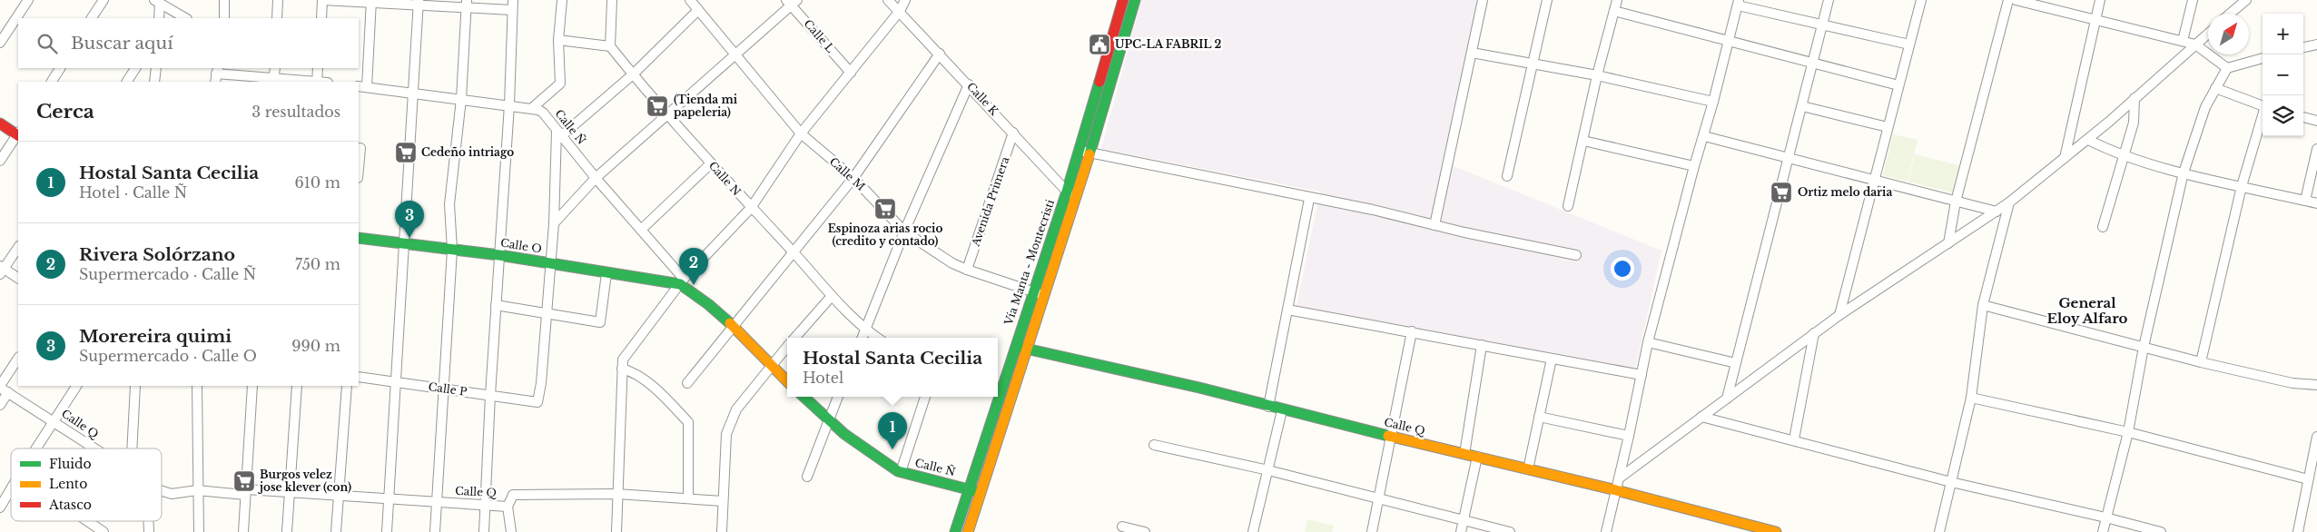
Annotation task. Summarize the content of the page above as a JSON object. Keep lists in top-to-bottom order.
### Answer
{
  "streets": {
    "street": [
      "Calle L",
      "Calle K",
      "Calle Ñ",
      "Calle M",
      "Calle N",
      "Avenida Primera",
      "Calle O",
      "Vía Manta - Montecristi",
      "Calle P",
      "Calle Q"
    ]
  },
  "crossings": [
    ["Calle K", "Avenida Primera"],
    ["Calle K", "Vía Manta - Montecristi"],
    ["Calle Ñ", "Calle O"],
    ["Calle Ñ", "Vía Manta - Montecristi"],
    ["Calle M", "Avenida Primera"],
    ["Calle M", "Vía Manta - Montecristi"],
    ["Vía Manta - Montecristi", "Calle Q"]
  ],
  "districts": ["General Eloy Alfaro"],
  "places": {
    "public building": ["UPC-LA FABRIL 2"],
    "supermarket": [
      "(Tienda mi papeleria)",
      "Cedeño intriago",
      "Ortiz melo daria",
      "Espinoza arias rocio (credito y contado)",
      "Burgos velez jose klever (con)"
    ]
  },
  "legend": ["Fluido", "Lento", "Atasco"],
  "north": "top right",
  "page": {
    "map_buttons": ["+", "−"],
    "search": "Buscar aquí",
    "heading": ["Cerca", "3 resultados"],
    "list": [
      {
        "mark": "1",
        "name": "Hostal Santa Cecilia",
        "note": "Hotel · Calle Ñ",
        "value": "610 m"
      },
      {
        "mark": "2",
        "name": "Rivera Solórzano",
        "note": "Supermercado · Calle Ñ",
        "value": "750 m"
      },
      {
        "mark": "3",
        "name": "Morereira quimi",
        "note": "Supermercado · Calle O",
        "value": "990 m"
      }
    ],
    "pins": ["3", "2", "1"],
    "popup": ["Hostal Santa Cecilia", "Hotel"]
  }
}
